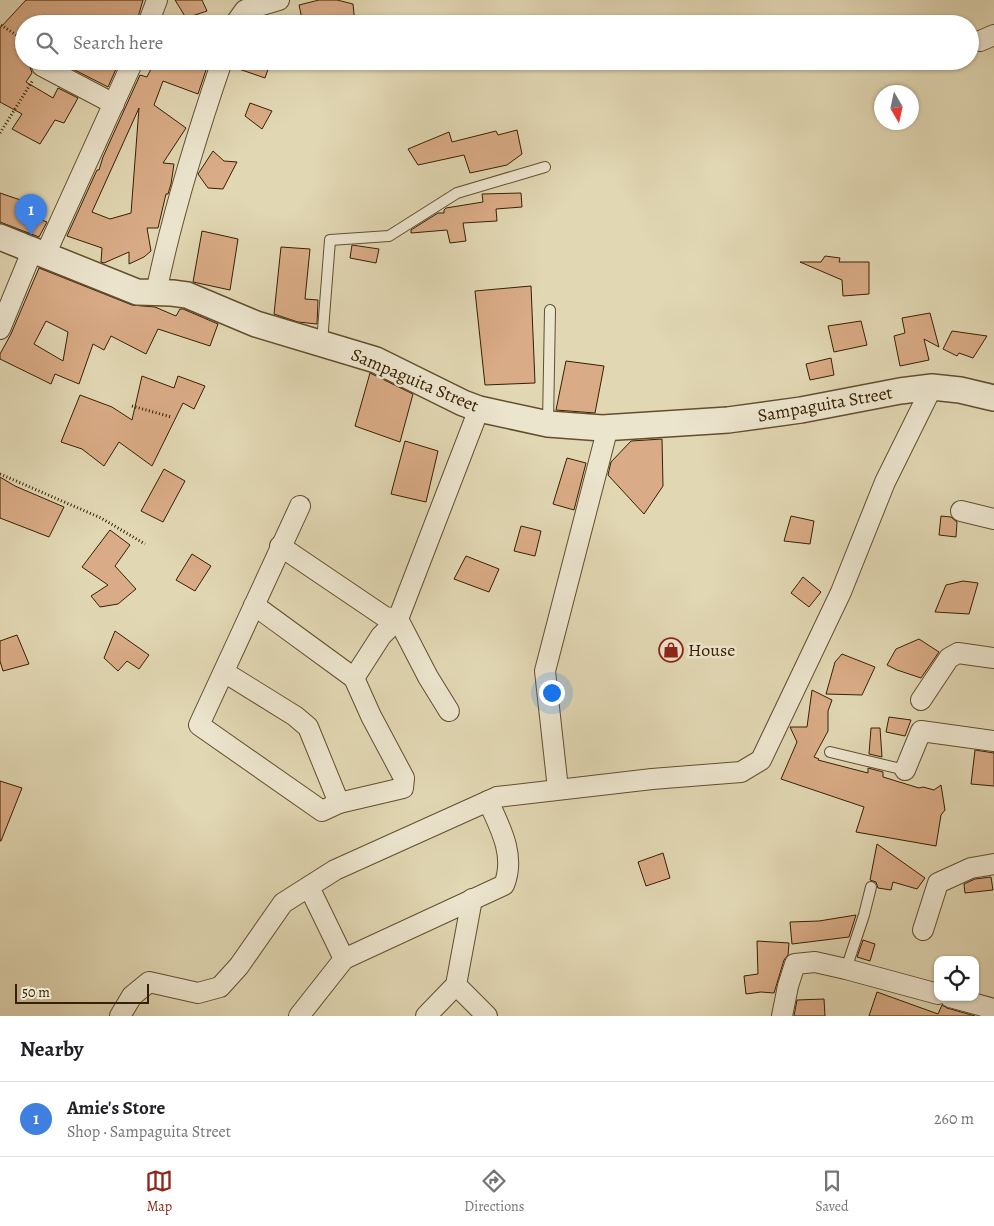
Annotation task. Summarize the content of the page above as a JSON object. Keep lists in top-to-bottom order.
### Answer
{
  "streets": {
    "street": ["Sampaguita Street"]
  },
  "places": {
    "shop": ["House"]
  },
  "scale_bar": "50 m",
  "north": "bottom",
  "page": {
    "search": "Search here",
    "pins": "1",
    "scale": "50 m",
    "heading": "Nearby",
    "list": [
      {
        "mark": "1",
        "name": "Amie's Store",
        "note": "Shop · Sampaguita Street",
        "value": "260 m"
      }
    ],
    "nav": ["Map", "Directions", "Saved"]
  }
}
